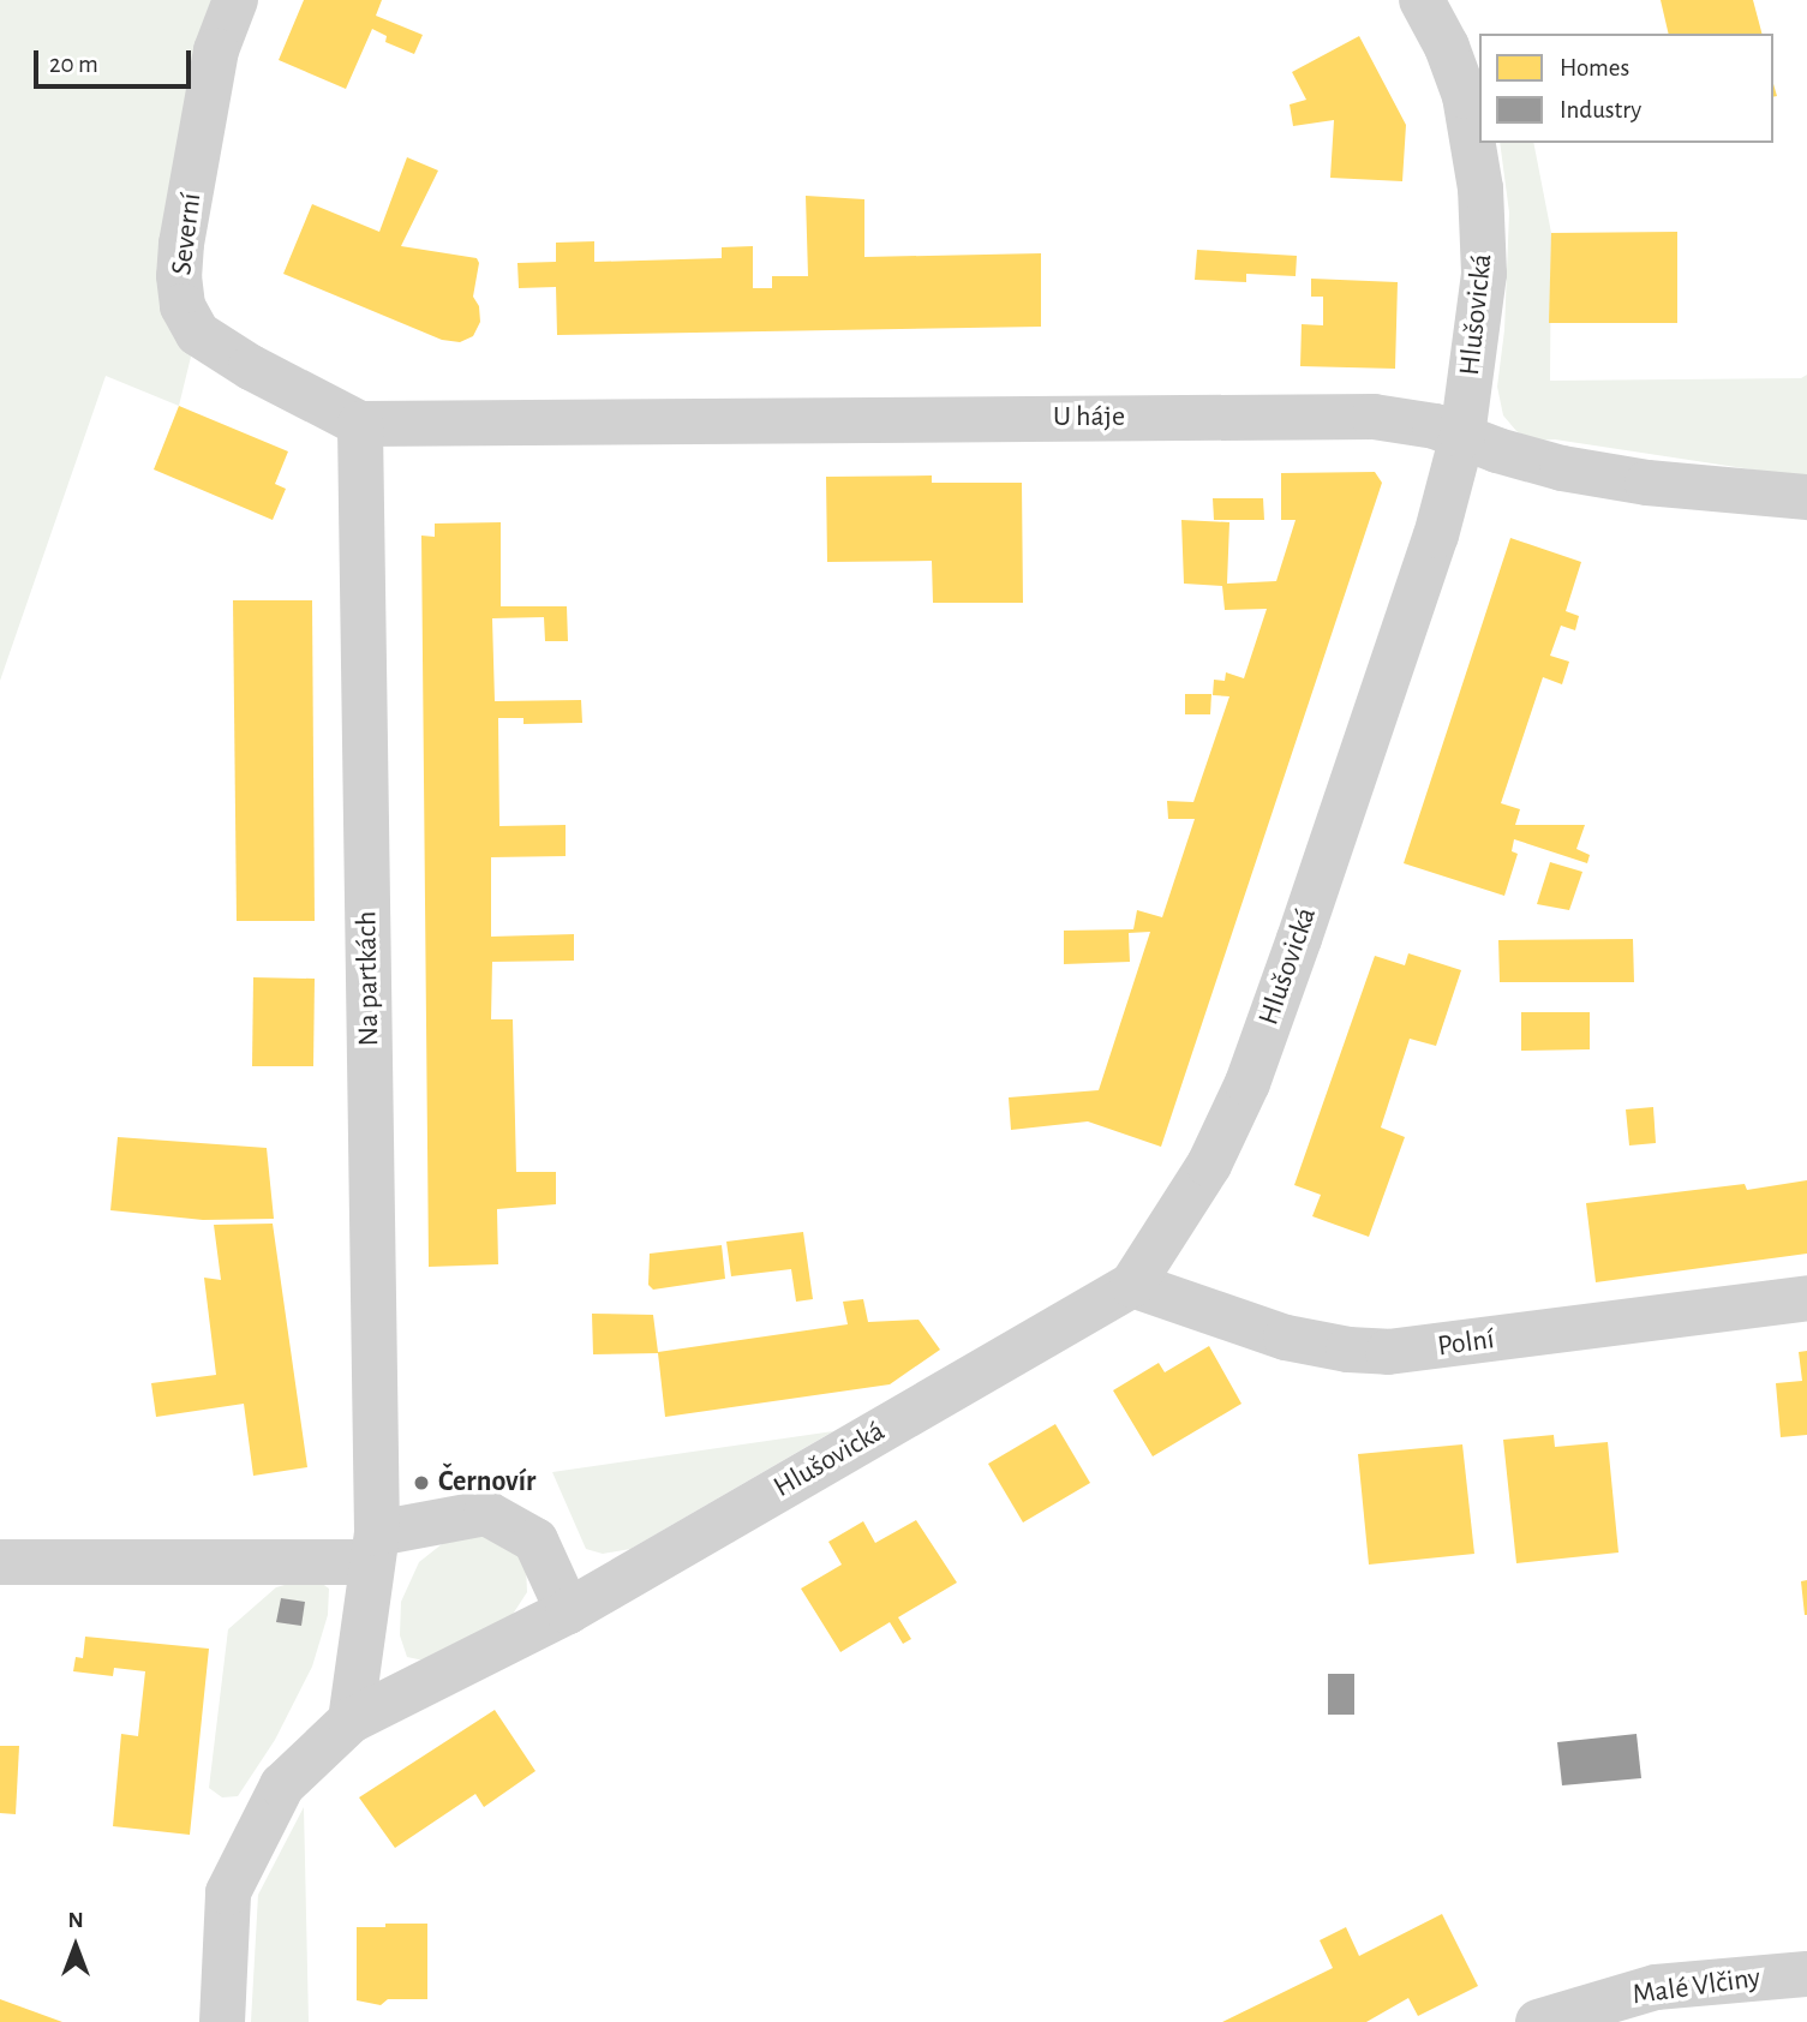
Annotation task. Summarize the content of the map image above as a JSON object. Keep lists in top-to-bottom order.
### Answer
{
  "streets": {
    "street": [
      "Severní",
      "Hlušovická",
      "U háje",
      "Na partkách",
      "Polní",
      "Malé Vlčiny"
    ]
  },
  "crossings": [
    ["Severní", "U háje"],
    ["Severní", "Na partkách"],
    ["Hlušovická", "U háje"],
    ["Hlušovická", "Na partkách"],
    ["Hlušovická", "Polní"],
    ["U háje", "Na partkách"]
  ],
  "places": ["Černovír"],
  "legend": ["Homes", "Industry"],
  "scale_bar": "20 m",
  "north": "top"
}
